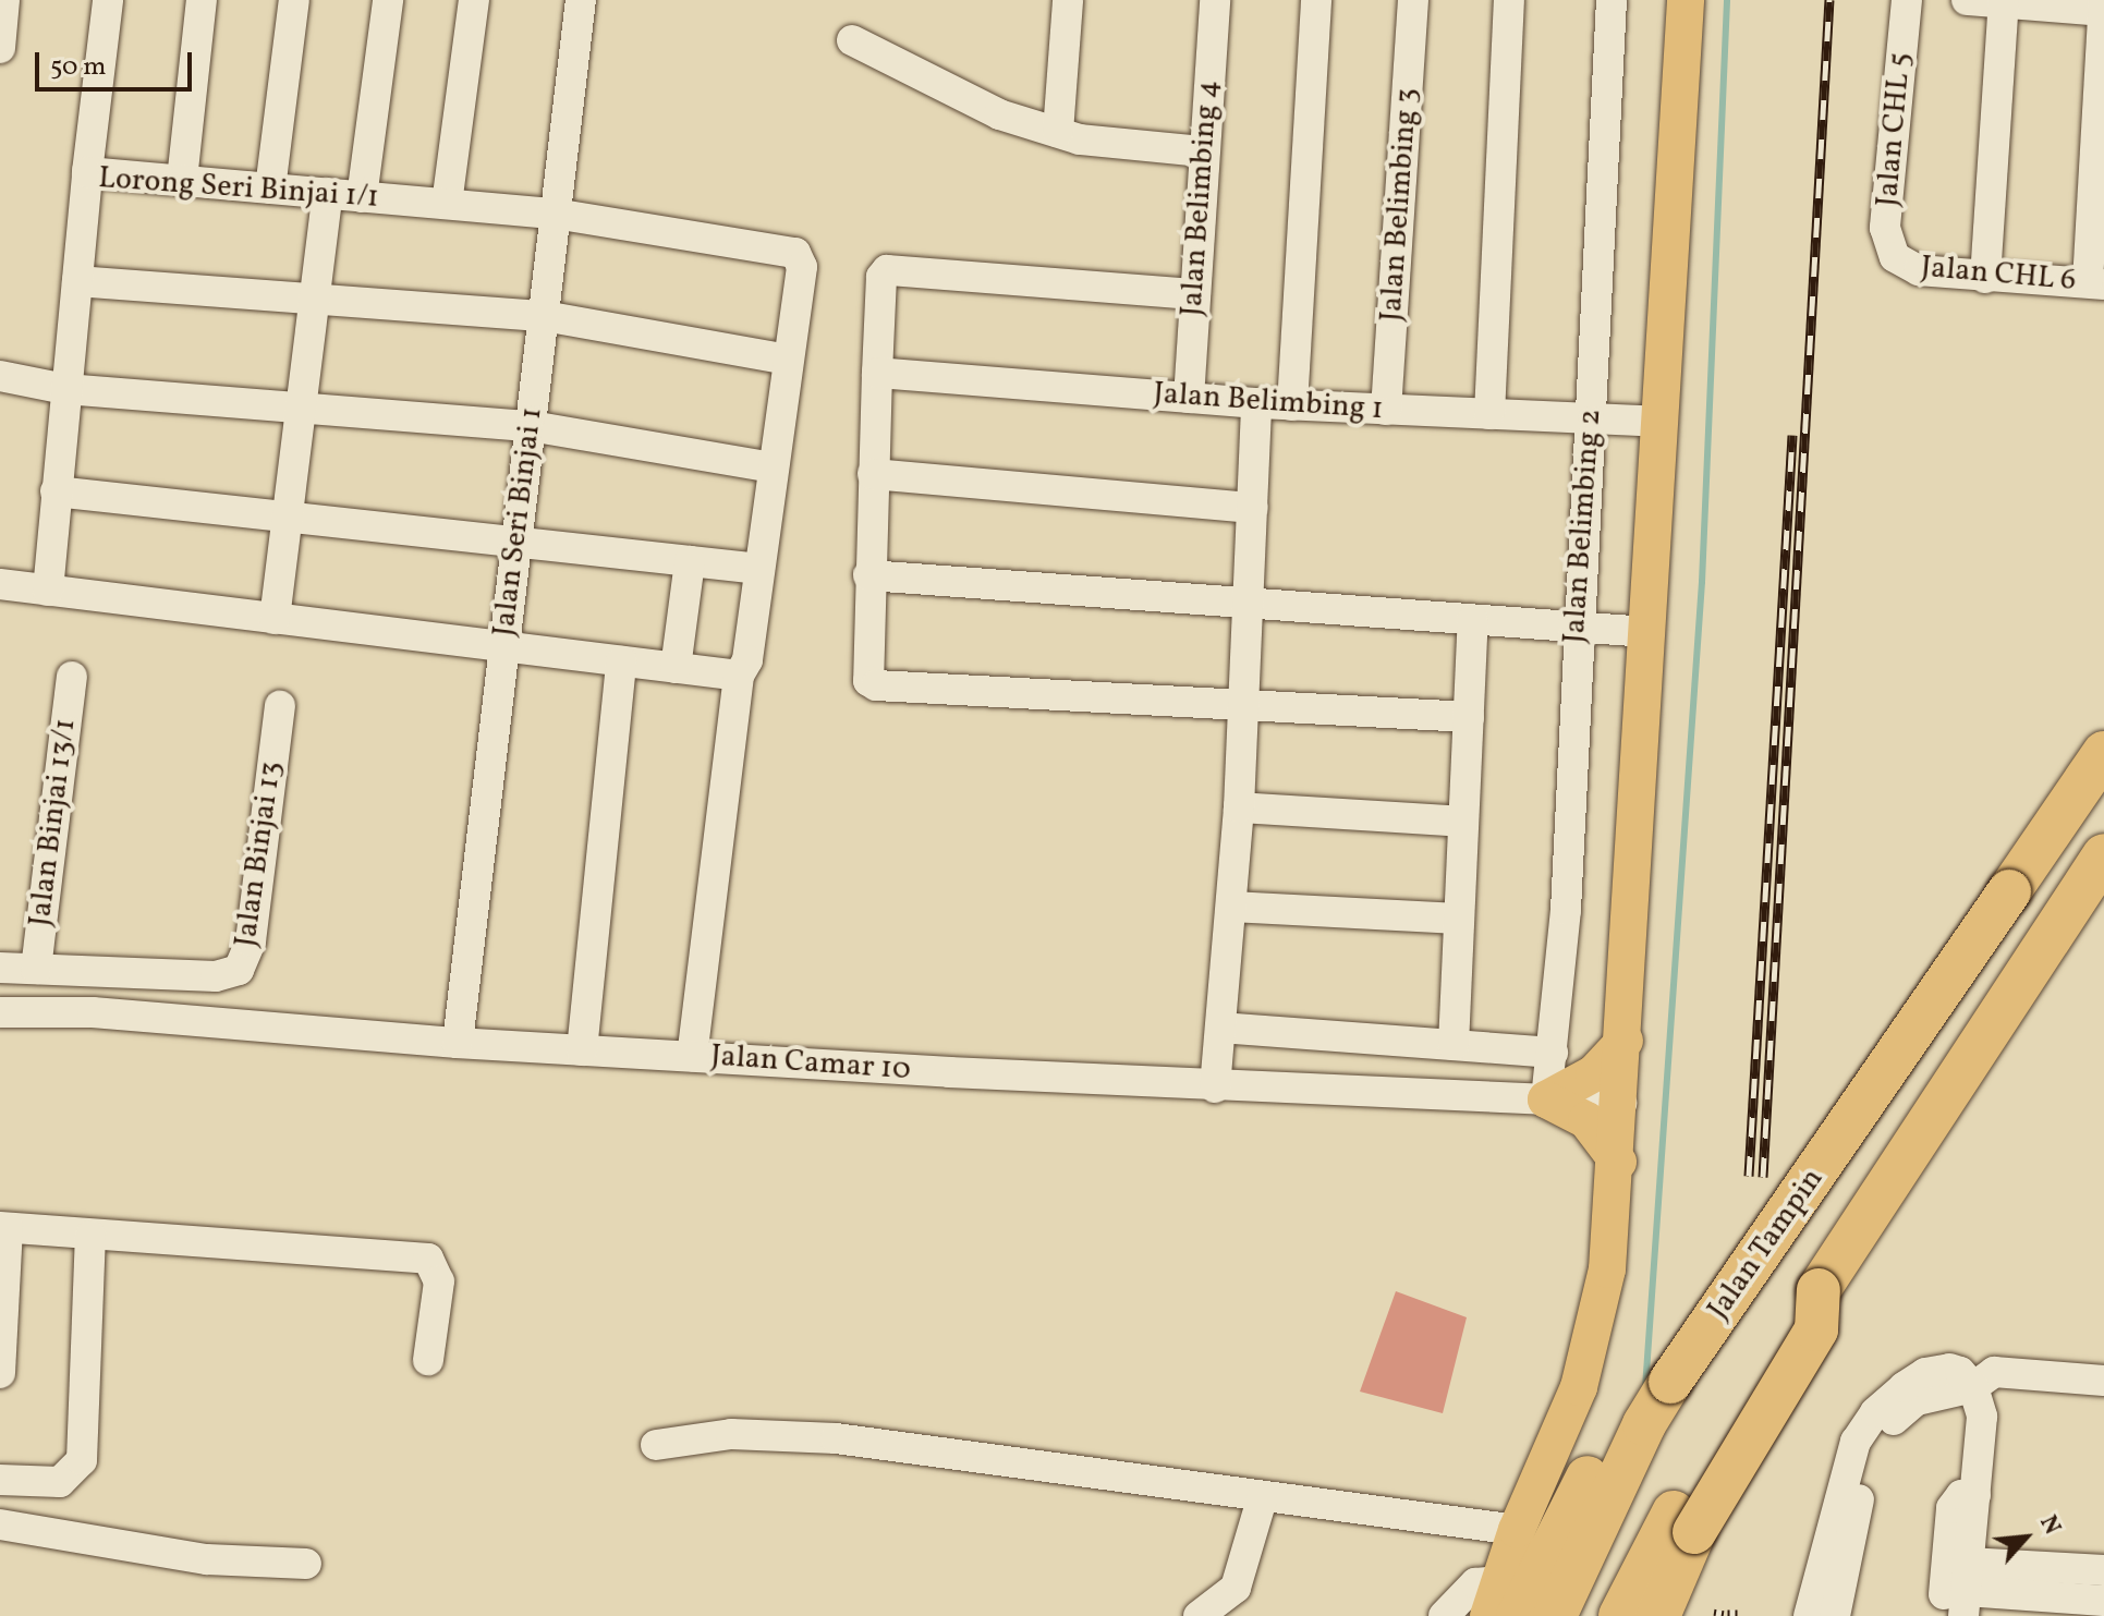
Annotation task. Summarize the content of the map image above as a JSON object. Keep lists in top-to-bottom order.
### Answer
{
  "streets": {
    "highway": ["Jalan Tampin"],
    "street": [
      "Jalan CHL 5",
      "Lorong Seri Binjai 1/1",
      "Jalan Belimbing 4",
      "Jalan Belimbing 3",
      "Jalan CHL 6",
      "Jalan Belimbing 1",
      "Jalan Seri Binjai 1",
      "Jalan Belimbing 2",
      "Jalan Binjai 13/1",
      "Jalan Binjai 13",
      "Jalan Camar 10"
    ]
  },
  "crossings": [
    ["Jalan CHL 5", "Jalan CHL 6"],
    ["Lorong Seri Binjai 1/1", "Jalan Seri Binjai 1"],
    ["Jalan Belimbing 4", "Jalan Belimbing 1"],
    ["Jalan Belimbing 3", "Jalan Belimbing 1"],
    ["Jalan Belimbing 1", "Jalan Belimbing 2"],
    ["Jalan Seri Binjai 1", "Jalan Camar 10"],
    ["Jalan Belimbing 2", "Jalan Camar 10"],
    ["Jalan Binjai 13/1", "Jalan Binjai 13"]
  ],
  "scale_bar": "50 m",
  "north": "top right"
}
